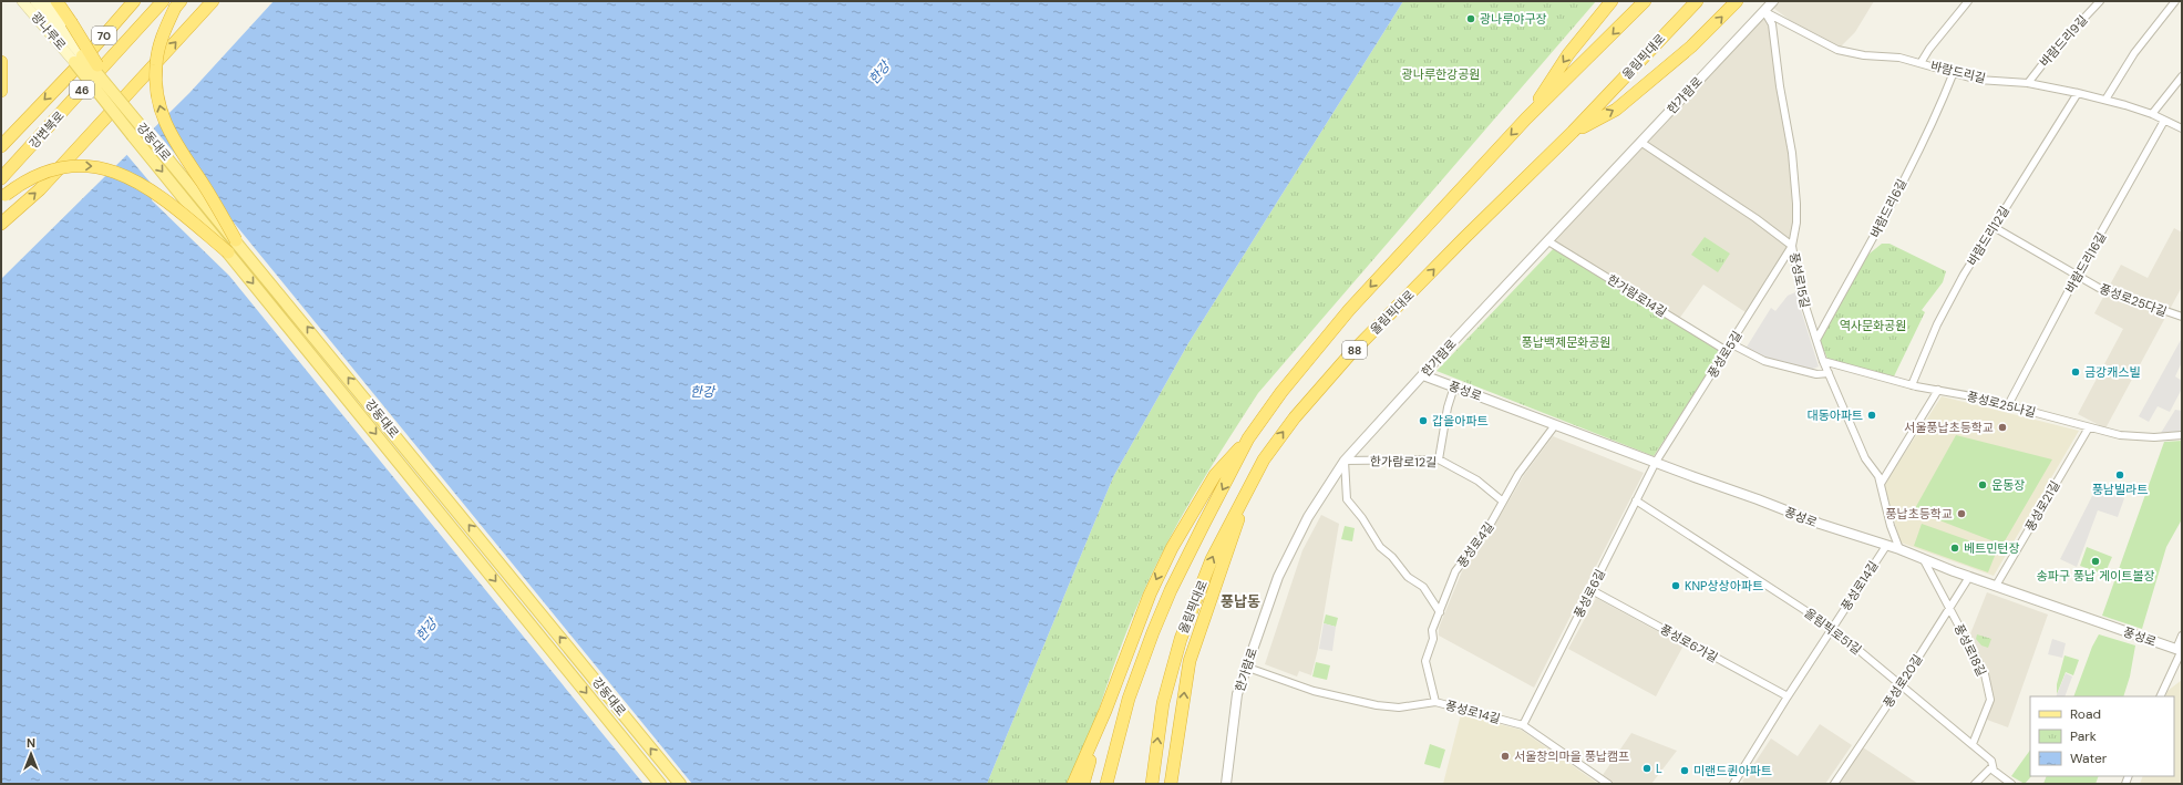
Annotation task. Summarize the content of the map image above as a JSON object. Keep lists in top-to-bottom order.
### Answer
{
  "streets": {
    "highway": [
      "70",
      "올림픽대로",
      "46",
      "강변북로",
      "88"
    ],
    "main road": ["광나루로", "강동대로"],
    "street": [
      "바람드리9길",
      "바람드리길",
      "한가람로",
      "바람드리6길",
      "바람드리12길",
      "바람드리16길",
      "풍성로15길",
      "한가람로14길",
      "풍성로25다길",
      "풍성로5길",
      "풍성로",
      "풍성로25나길",
      "한가람로12길",
      "풍성로21길",
      "풍성로4길",
      "풍성로14길",
      "풍성로6길",
      "올림픽로51길",
      "풍성로6가길",
      "풍성로18길",
      "풍성로20길"
    ]
  },
  "crossings": [
    ["광나루로", "강동대로"],
    ["바람드리9길", "바람드리길"],
    ["바람드리길", "한가람로"],
    ["바람드리길", "바람드리6길"],
    ["바람드리길", "바람드리12길"],
    ["바람드리길", "바람드리16길"],
    ["바람드리길", "풍성로15길"],
    ["한가람로", "풍성로15길"],
    ["한가람로", "한가람로14길"],
    ["한가람로", "풍성로"],
    ["한가람로", "한가람로12길"],
    ["한가람로", "풍성로14길"],
    ["바람드리6길", "풍성로15길"],
    ["바람드리12길", "풍성로25다길"],
    ["바람드리12길", "풍성로25나길"],
    ["바람드리16길", "풍성로25다길"],
    ["바람드리16길", "풍성로25나길"],
    ["풍성로15길", "풍성로5길"],
    ["풍성로15길", "풍성로"],
    ["풍성로15길", "풍성로25나길"],
    ["한가람로14길", "풍성로5길"],
    ["풍성로5길", "풍성로"],
    ["풍성로5길", "풍성로6길"],
    ["풍성로", "풍성로21길"],
    ["풍성로", "풍성로4길"],
    ["풍성로", "풍성로14길"],
    ["풍성로", "풍성로6길"],
    ["풍성로", "풍성로18길"],
    ["풍성로", "풍성로20길"],
    ["풍성로25나길", "풍성로21길"],
    ["한가람로12길", "풍성로4길"],
    ["풍성로4길", "풍성로14길"],
    ["풍성로14길", "풍성로6길"],
    ["풍성로14길", "올림픽로51길"],
    ["풍성로14길", "풍성로6가길"],
    ["풍성로6길", "올림픽로51길"],
    ["풍성로6길", "풍성로6가길"],
    ["올림픽로51길", "풍성로18길"],
    ["올림픽로51길", "풍성로20길"],
    ["풍성로18길", "풍성로20길"]
  ],
  "districts": ["풍납동"],
  "water": ["한강"],
  "parks": ["광나루한강공원", "역사문화공원", "풍납백제문화공원"],
  "places": [
    "광나루야구장",
    "금강캐스빌",
    "대동아파트",
    "갑을아파트",
    "서울풍납초등학교",
    "풍남빌라트",
    "운동장",
    "풍납초등학교",
    "베트민턴장",
    "송파구 풍납 게이트볼장",
    "KNP상상아파트",
    "서울창의마을 풍납캠프",
    "L",
    "미랜드퀸아파트"
  ],
  "legend": ["Road", "Park", "Water"],
  "north": "top"
}
